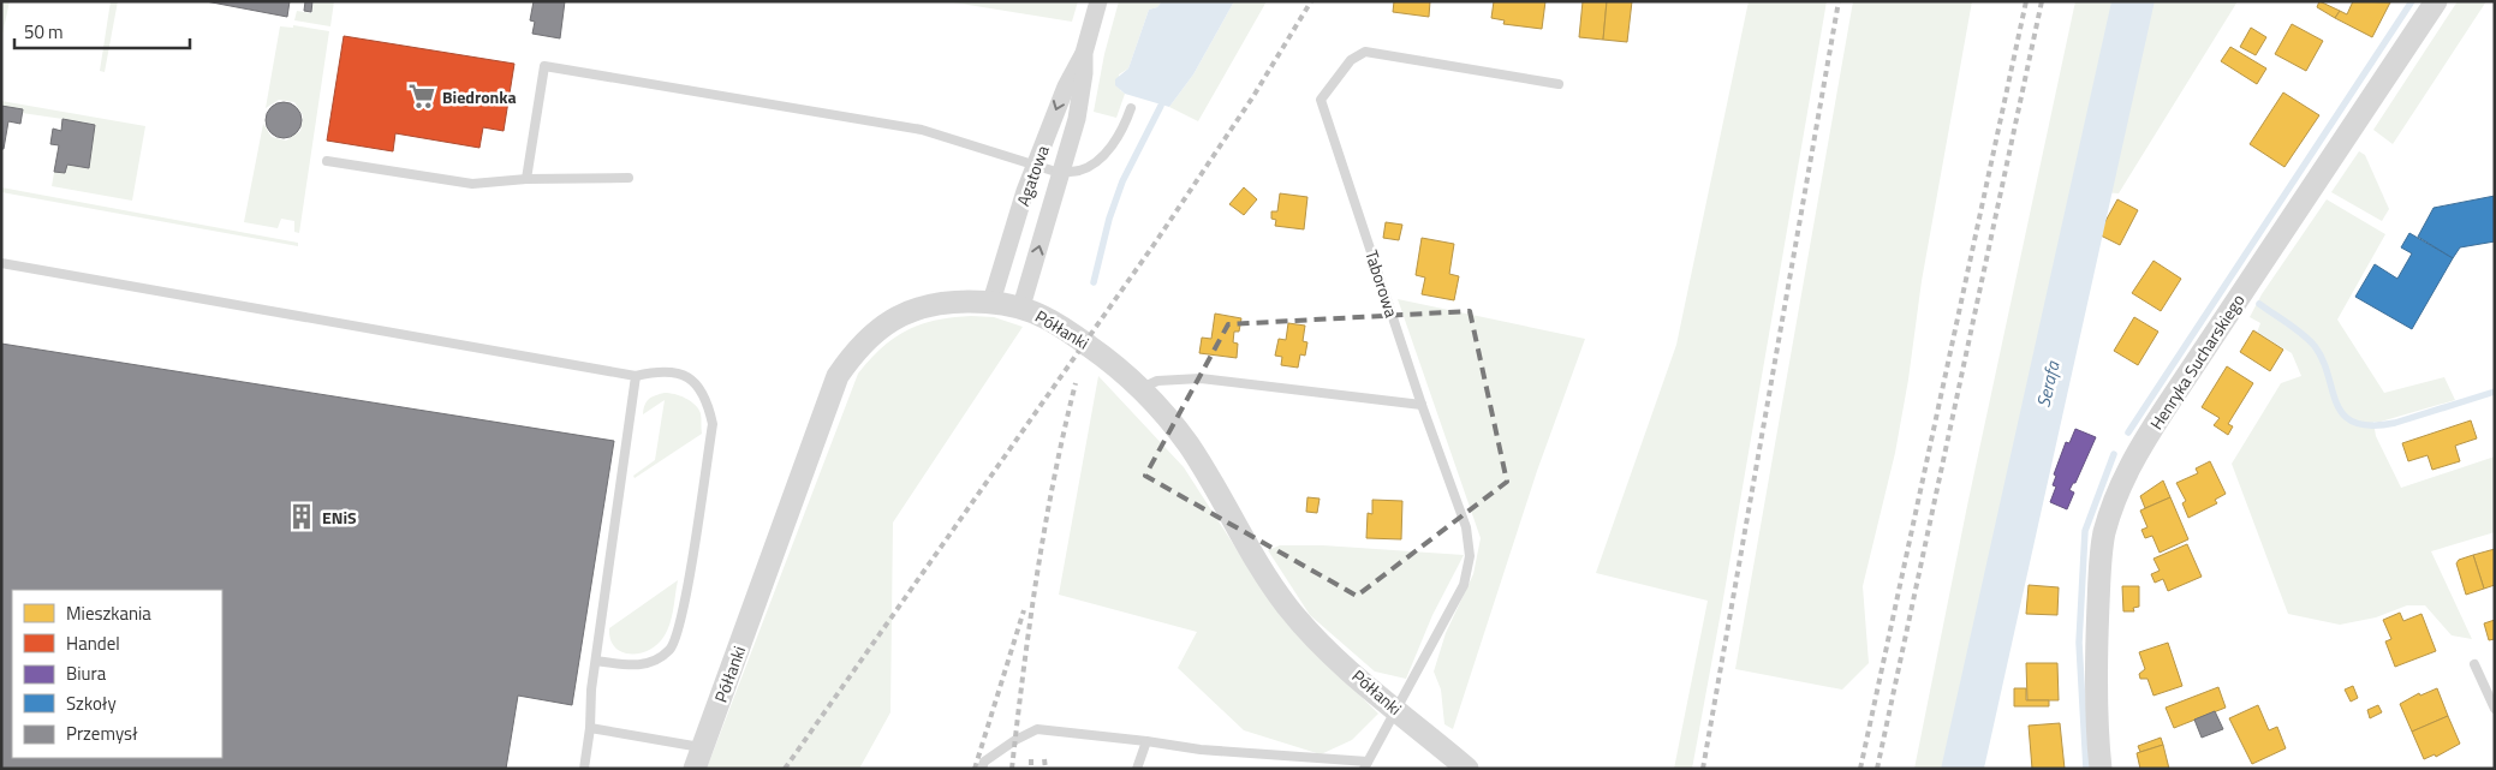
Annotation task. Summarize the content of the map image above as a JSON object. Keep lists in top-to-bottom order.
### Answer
{
  "streets": {
    "street": ["Agatowa", "Półłanki", "Henryka Sucharskiego"],
    "lane": ["Taborowa"]
  },
  "crossings": [
    ["Agatowa", "Półłanki"],
    ["Taborowa", "Półłanki"]
  ],
  "water": ["Serafa"],
  "places": {
    "supermarket": ["Biedronka"],
    "building": ["ENiS"]
  },
  "legend": [
    "Mieszkania",
    "Handel",
    "Biura",
    "Szkoły",
    "Przemysł"
  ],
  "scale_bar": "50 m"
}
